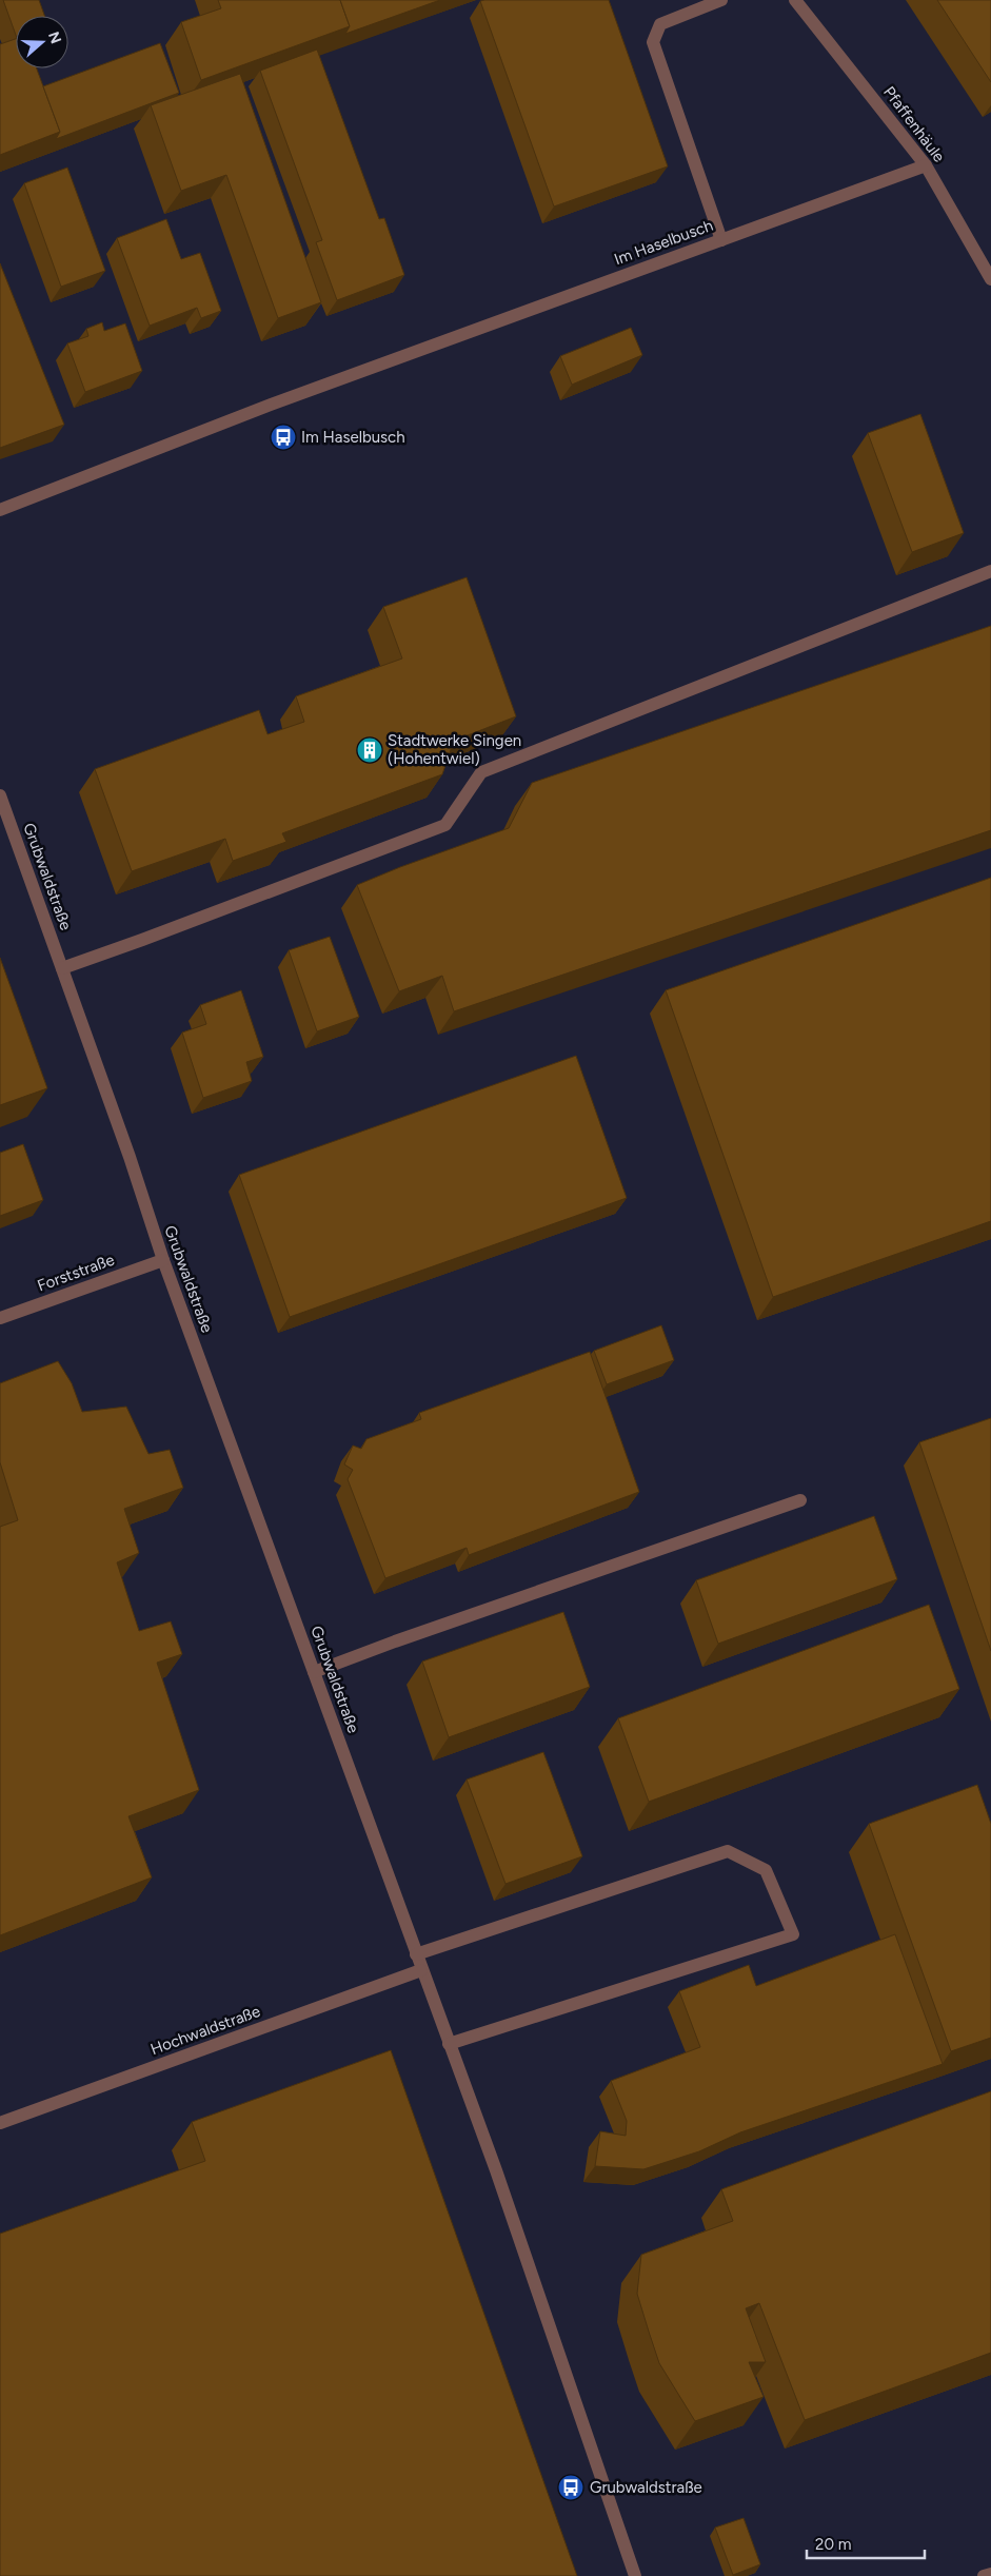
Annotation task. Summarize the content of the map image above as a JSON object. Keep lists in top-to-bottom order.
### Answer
{
  "streets": {
    "street": [
      "Pfaffenhäule",
      "Im Haselbusch",
      "Grubwaldstraße",
      "Forststraße",
      "Hochwaldstraße"
    ]
  },
  "crossings": [
    ["Pfaffenhäule", "Im Haselbusch"],
    ["Grubwaldstraße", "Forststraße"],
    ["Grubwaldstraße", "Hochwaldstraße"]
  ],
  "places": {
    "bus stop": ["Im Haselbusch", "Grubwaldstraße"],
    "building": ["Stadtwerke Singen (Hohentwiel)"]
  },
  "scale_bar": "20 m",
  "north": "right"
}
